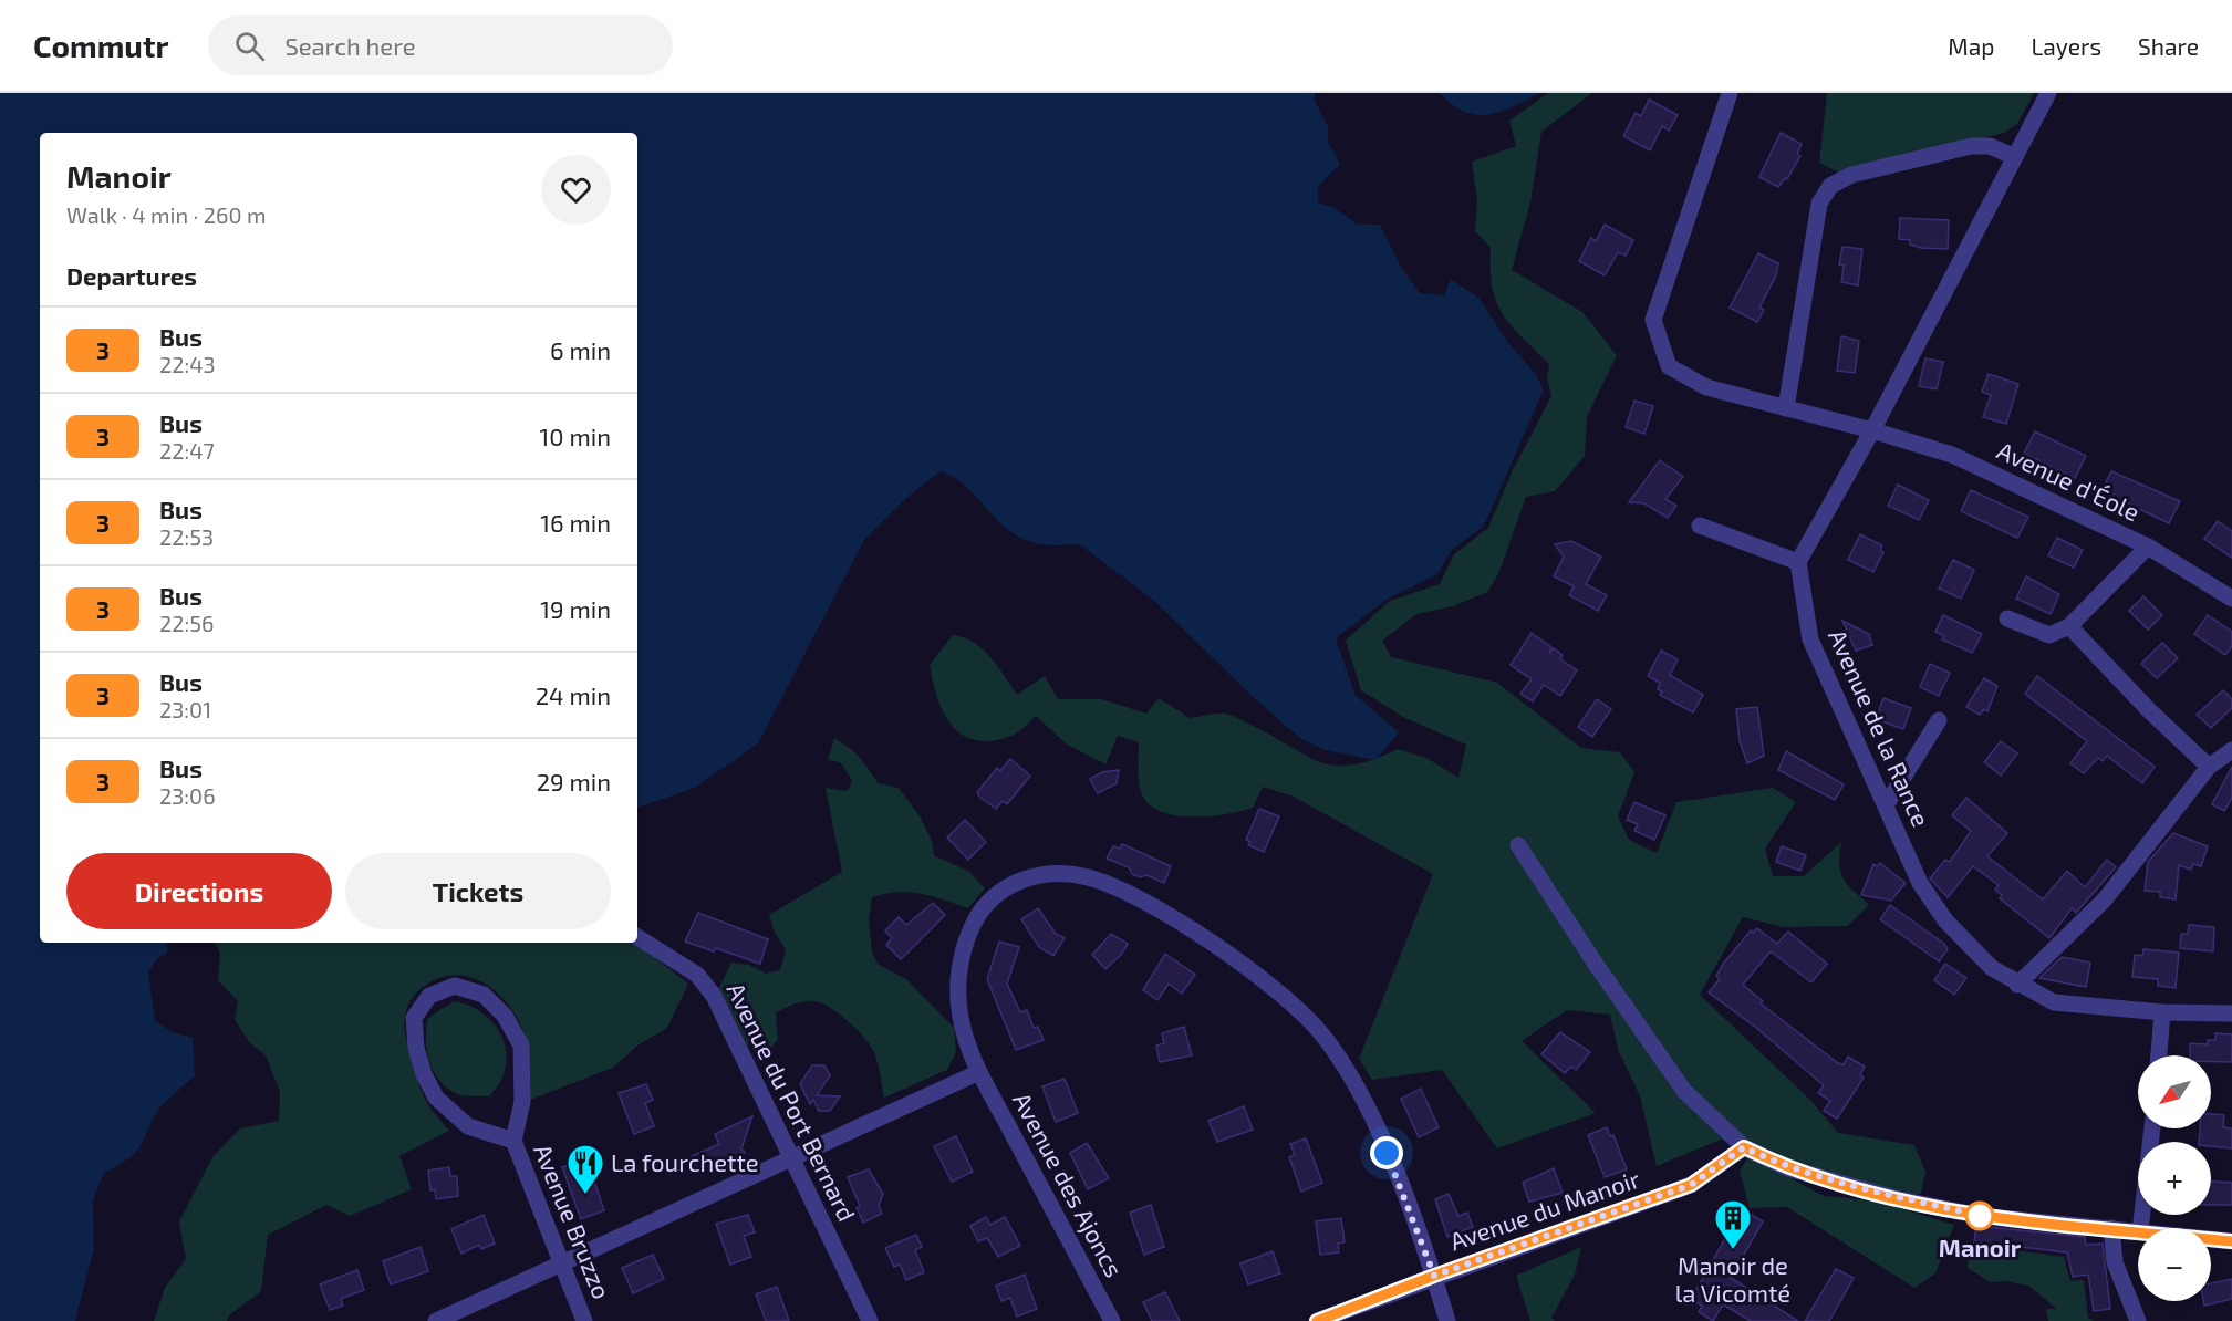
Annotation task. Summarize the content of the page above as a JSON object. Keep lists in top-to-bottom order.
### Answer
{
  "streets": {
    "street": [
      "Avenue d'Éole",
      "Avenue de la Rance",
      "Avenue du Port Bernard",
      "Avenue des Ajoncs",
      "Avenue du Manoir",
      "Avenue Bruzzo"
    ]
  },
  "places": {
    "restaurant": ["La fourchette"],
    "other": ["Manoir"],
    "building": ["Manoir de la Vicomté"]
  },
  "lines": ["bus line 3"],
  "north": "bottom left",
  "page": {
    "header": "Commutr",
    "search": "Search here",
    "nav": ["Map", "Layers", "Share"],
    "heading": [
      ["Manoir", "Walk · 4 min · 260 m"],
      "Departures"
    ],
    "list": [
      {
        "mark": "3",
        "name": "Bus",
        "note": "22:43",
        "value": "6 min"
      },
      {
        "mark": "3",
        "name": "Bus",
        "note": "22:47",
        "value": "10 min"
      },
      {
        "mark": "3",
        "name": "Bus",
        "note": "22:53",
        "value": "16 min"
      },
      {
        "mark": "3",
        "name": "Bus",
        "note": "22:56",
        "value": "19 min"
      },
      {
        "mark": "3",
        "name": "Bus",
        "note": "23:01",
        "value": "24 min"
      },
      {
        "mark": "3",
        "name": "Bus",
        "note": "23:06",
        "value": "29 min"
      }
    ],
    "buttons": ["Directions", "Tickets"],
    "map_buttons": ["+", "−"]
  }
}
